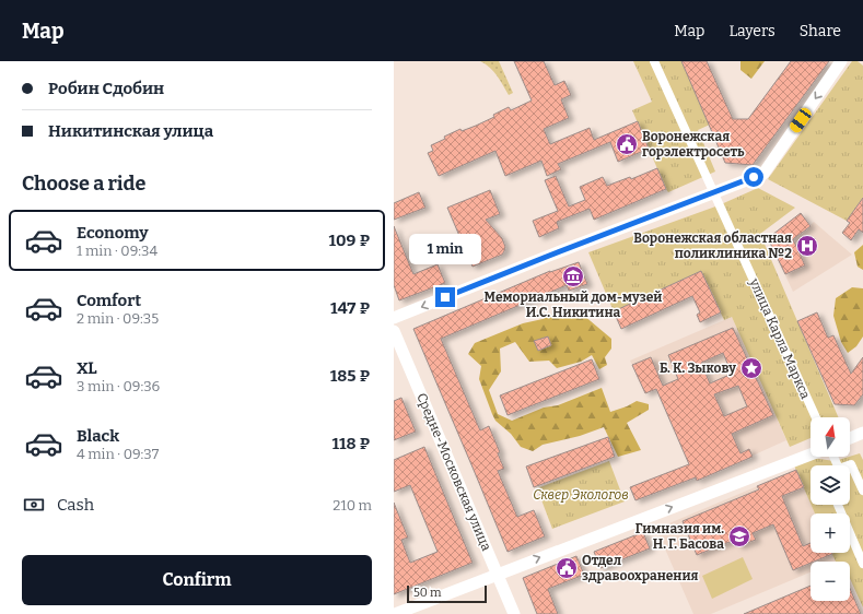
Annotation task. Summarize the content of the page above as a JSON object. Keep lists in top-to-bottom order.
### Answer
{
  "streets": {
    "street": ["улица Карла Маркса", "Средне-Московская улица"]
  },
  "parks": ["Сквер Экологов"],
  "places": {
    "public building": ["Воронежская горэлектросеть", "Отдел здравоохранения"],
    "hospital": ["Воронежская областная поликлиника №2"],
    "museum": ["Мемориальный дом-музей И.С. Никитина"],
    "place": ["Б. К. Зыкову"],
    "school or university": ["Гимназия им. Н. Г. Басова"]
  },
  "scale_bar": "50 m",
  "north": "top",
  "page": {
    "header": "Map",
    "nav": ["Map", "Layers", "Share"],
    "banner": ["Робин Сдобин", "Никитинская улица"],
    "heading": "Choose a ride",
    "list": [
      {
        "name": "Economy",
        "note": "1 min · 09:34",
        "value": "109 ₽"
      },
      {
        "name": "Comfort",
        "note": "2 min · 09:35",
        "value": "147 ₽"
      },
      {
        "name": "XL",
        "note": "3 min · 09:36",
        "value": "185 ₽"
      },
      {
        "name": "Black",
        "note": "4 min · 09:37",
        "value": "118 ₽"
      }
    ],
    "bubble": "1 min",
    "map_buttons": ["+", "−"],
    "pay": ["Cash", "210 m"],
    "buttons": "Confirm",
    "scale": "50 m"
  }
}
